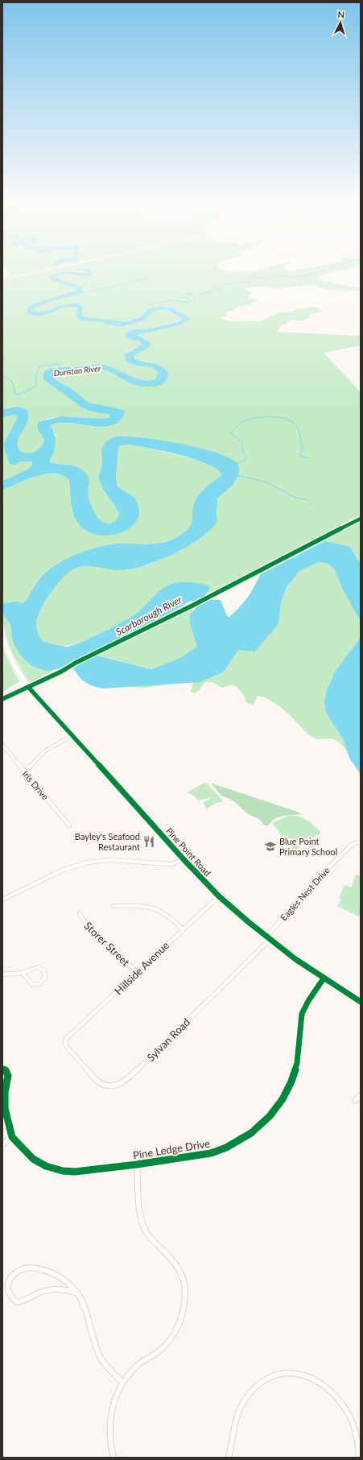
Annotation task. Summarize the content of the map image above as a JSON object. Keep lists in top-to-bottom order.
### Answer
{
  "streets": {
    "main road": ["Pine Point Road"],
    "street": [
      "Iris Drive",
      "Eagles Nest Drive",
      "Storer Street",
      "Hillside Avenue",
      "Sylvan Road",
      "Pine Ledge Drive"
    ]
  },
  "crossings": [
    ["Pine Point Road", "Eagles Nest Drive"],
    ["Pine Point Road", "Hillside Avenue"],
    ["Pine Point Road", "Sylvan Road"],
    ["Pine Point Road", "Pine Ledge Drive"],
    ["Eagles Nest Drive", "Sylvan Road"],
    ["Storer Street", "Hillside Avenue"],
    ["Hillside Avenue", "Sylvan Road"]
  ],
  "water": ["Dunstan River", "Scarborough River"],
  "places": {
    "restaurant": ["Bayley's Seafood Restaurant"],
    "school or university": ["Blue Point Primary School"]
  },
  "north": "top"
}
